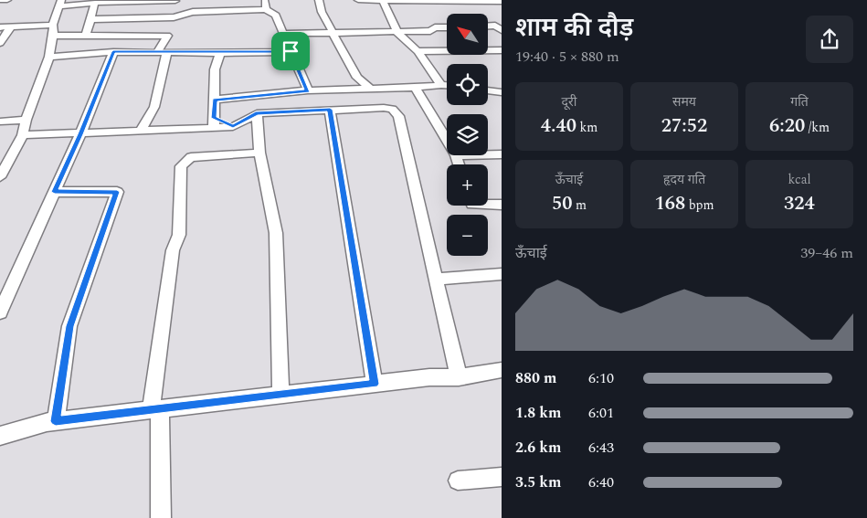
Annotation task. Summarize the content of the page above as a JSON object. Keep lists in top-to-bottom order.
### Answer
{
  "north": "top left",
  "page": {
    "heading": ["शाम की दौड़", "19:40 · 5 × 880 m"],
    "map_buttons": ["+", "−"],
    "stats": [
      ["दूरी", "4.40 km"],
      ["समय", "27:52"],
      ["गति", "6:20 /km"],
      ["ऊँचाई", "50 m"],
      ["हृदय गति", "168 bpm"],
      ["kcal", "324"]
    ],
    "chart": ["ऊँचाई", "39–46 m"],
    "list": [
      {
        "name": "880 m",
        "note": "6:10"
      },
      {
        "name": "1.8 km",
        "note": "6:01"
      },
      {
        "name": "2.6 km",
        "note": "6:43"
      },
      {
        "name": "3.5 km",
        "note": "6:40"
      }
    ]
  }
}
